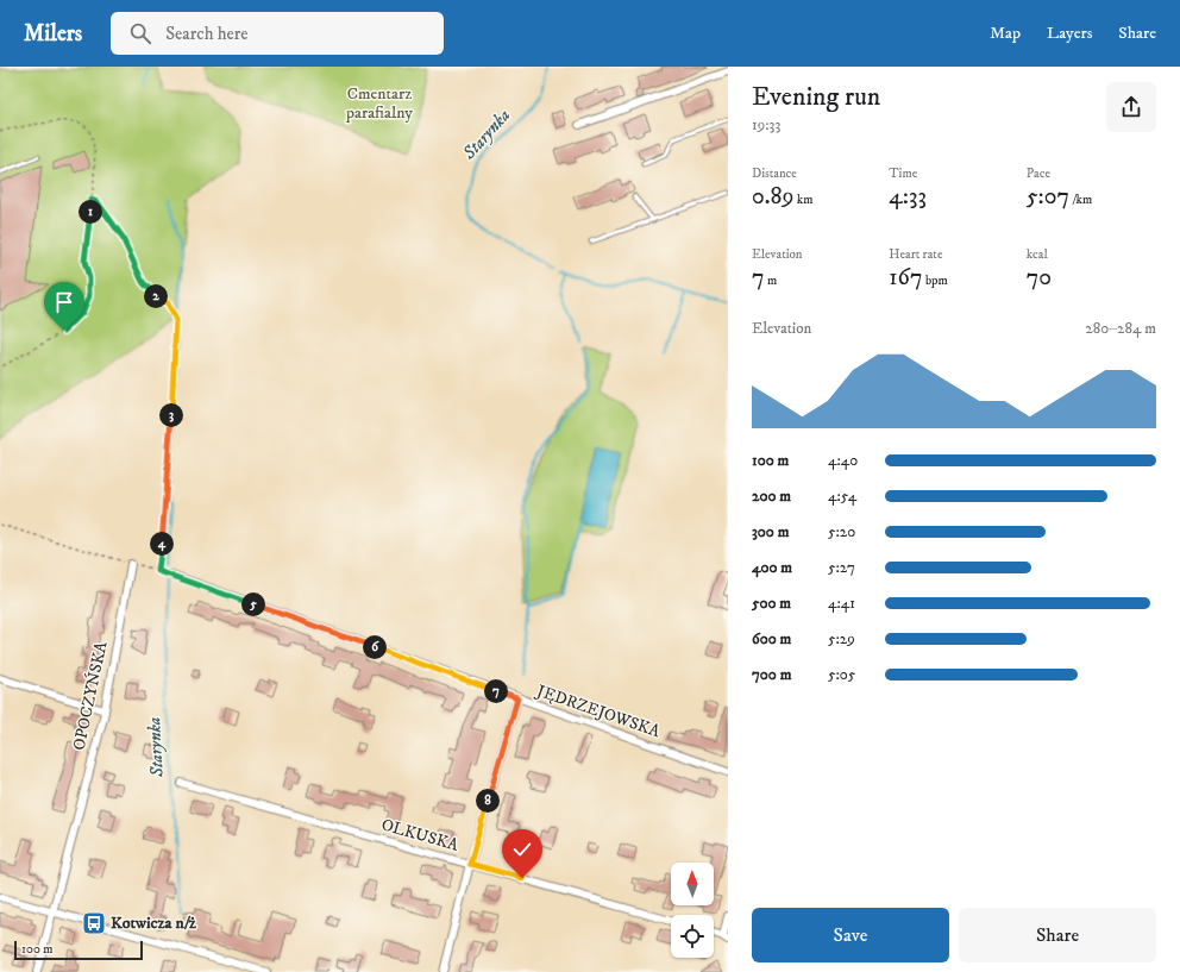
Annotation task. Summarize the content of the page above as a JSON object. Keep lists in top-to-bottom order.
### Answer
{
  "streets": {
    "street": ["OPOCZYŃSKA", "JĘDRZEJOWSKA", "OLKUSKA"]
  },
  "water": ["Starynka"],
  "parks": ["Cmentarz parafialny"],
  "places": {
    "bus stop": ["Kotwicza n/ż"]
  },
  "scale_bar": "100 m",
  "north": "top",
  "page": {
    "header": "Milers",
    "search": "Search here",
    "nav": ["Map", "Layers", "Share"],
    "heading": ["Evening run", "19:33"],
    "stats": [
      ["Distance", "0.89 km"],
      ["Time", "4:33"],
      ["Pace", "5:07 /km"],
      ["Elevation", "7 m"],
      ["Heart rate", "167 bpm"],
      ["kcal", "70"]
    ],
    "pins": [
      "1",
      "2",
      "3",
      "4",
      "5",
      "6",
      "7",
      "8"
    ],
    "chart": ["Elevation", "280–284 m"],
    "list": [
      {
        "name": "100 m",
        "note": "4:40"
      },
      {
        "name": "200 m",
        "note": "4:54"
      },
      {
        "name": "300 m",
        "note": "5:20"
      },
      {
        "name": "400 m",
        "note": "5:27"
      },
      {
        "name": "500 m",
        "note": "4:41"
      },
      {
        "name": "600 m",
        "note": "5:29"
      },
      {
        "name": "700 m",
        "note": "5:05"
      }
    ],
    "buttons": ["Save", "Share"],
    "scale": "100 m"
  }
}
